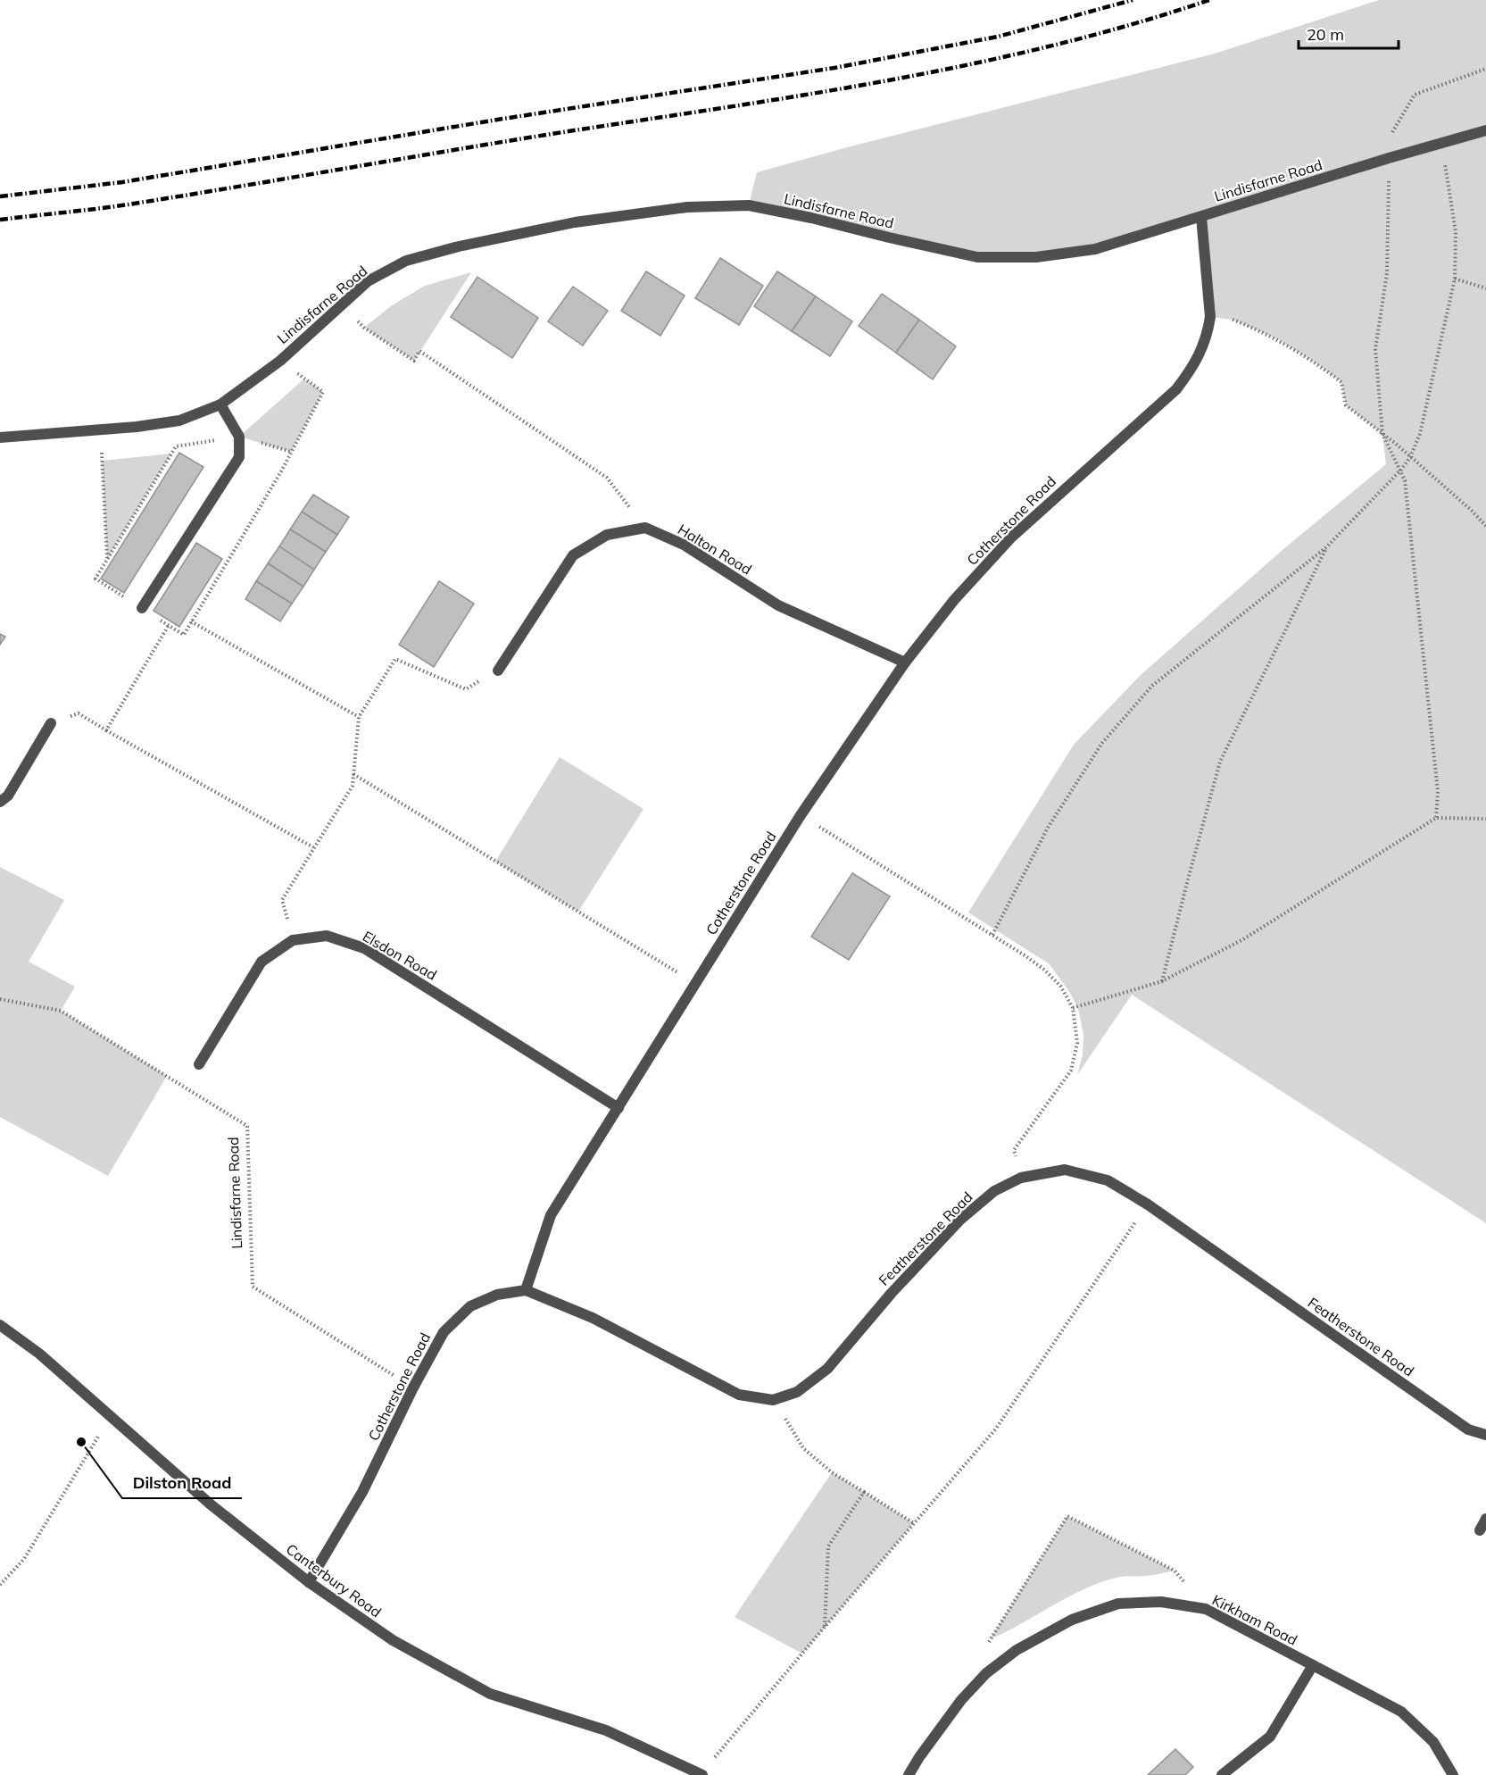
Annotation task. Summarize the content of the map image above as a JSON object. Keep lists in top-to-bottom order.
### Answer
{
  "streets": {
    "street": [
      "Lindisfarne Road",
      "Cotherstone Road",
      "Halton Road",
      "Elsdon Road",
      "Featherstone Road",
      "Canterbury Road",
      "Kirkham Road"
    ]
  },
  "crossings": [
    ["Lindisfarne Road", "Cotherstone Road"],
    ["Cotherstone Road", "Halton Road"],
    ["Cotherstone Road", "Elsdon Road"],
    ["Cotherstone Road", "Canterbury Road"]
  ],
  "places": ["Dilston Road"],
  "scale_bar": "20 m"
}
